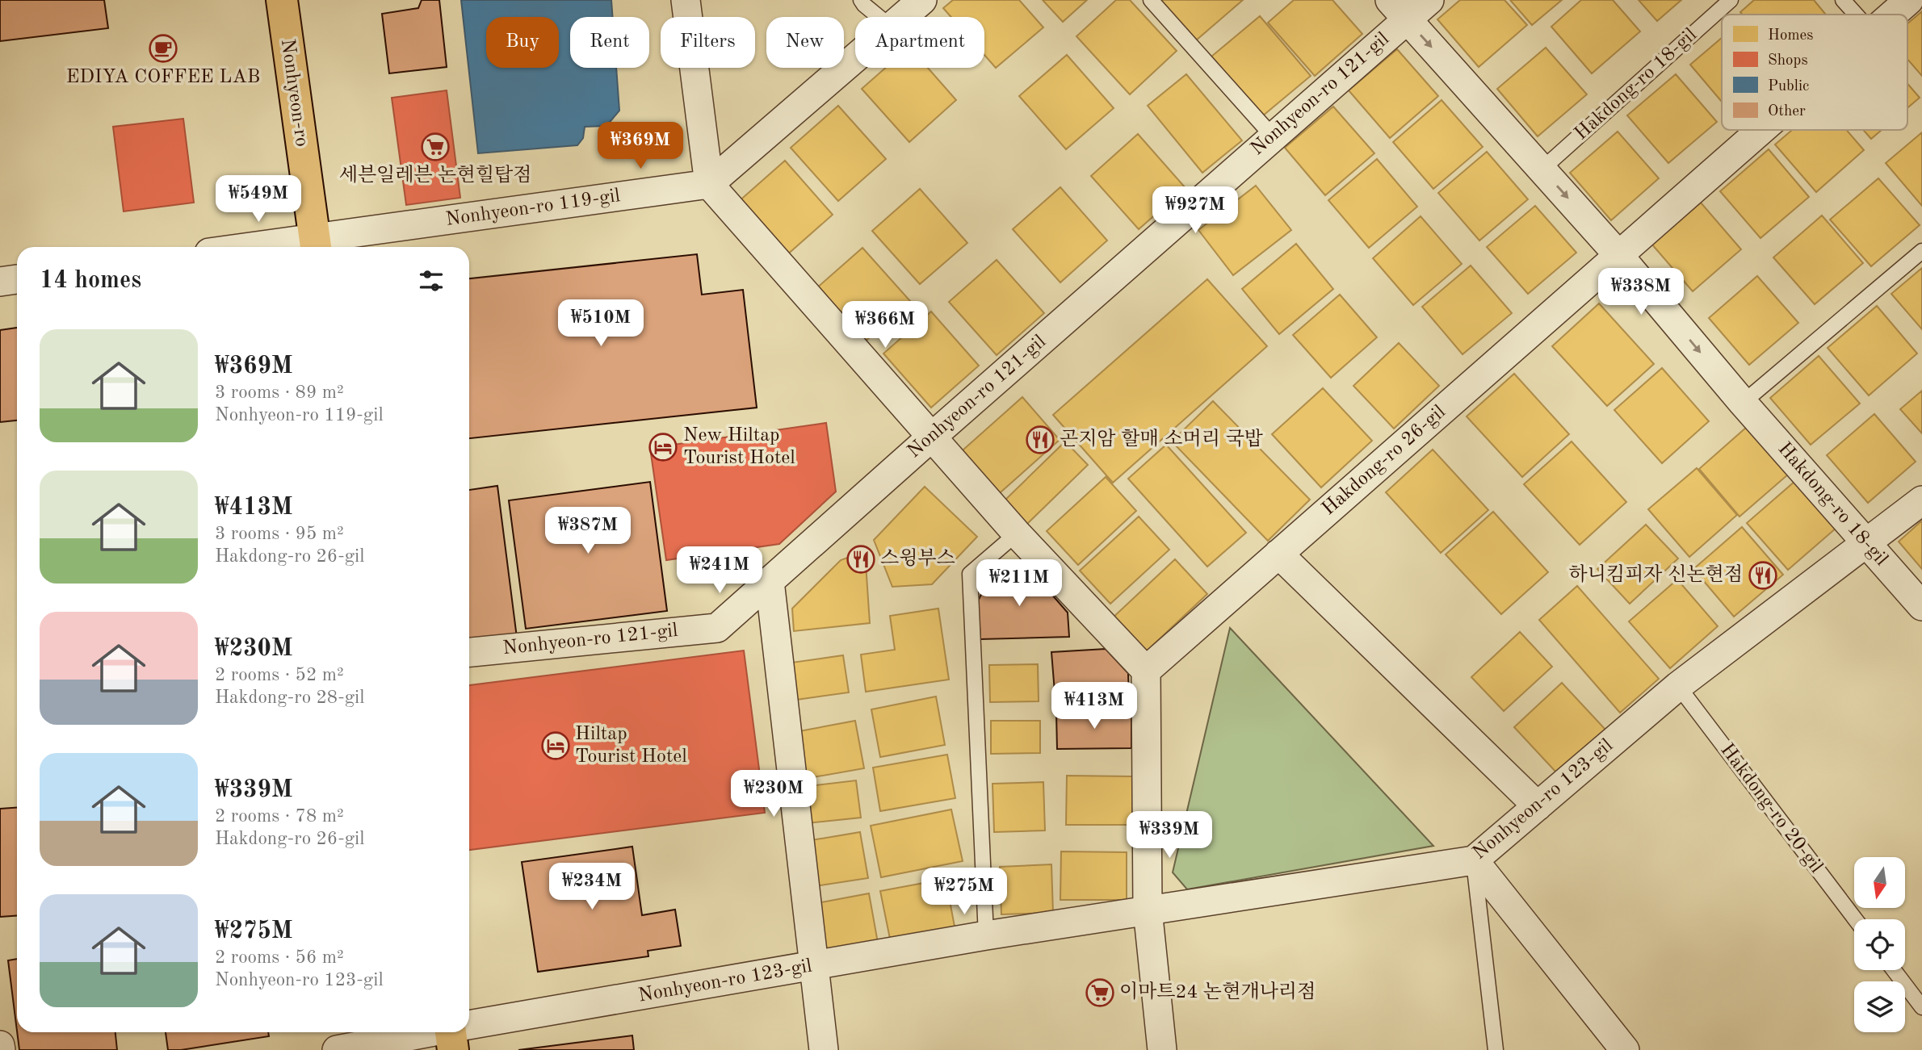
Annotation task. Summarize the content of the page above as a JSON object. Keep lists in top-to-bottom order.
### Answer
{
  "streets": {
    "main road": ["Nonhyeon-ro"],
    "street": [
      "Hakdong-ro 18-gil",
      "Nonhyeon-ro 121-gil",
      "Nonhyeon-ro 119-gil",
      "Hakdong-ro 26-gil",
      "Nonhyeon-ro 123-gil"
    ],
    "lane": ["Hakdong-ro 20-gil"]
  },
  "crossings": [
    ["Hakdong-ro 18-gil", "Nonhyeon-ro 121-gil"],
    ["Hakdong-ro 18-gil", "Hakdong-ro 26-gil"],
    ["Hakdong-ro 18-gil", "Nonhyeon-ro 123-gil"],
    ["Nonhyeon-ro", "Nonhyeon-ro 119-gil"],
    ["Nonhyeon-ro 123-gil", "Hakdong-ro 20-gil"]
  ],
  "one_way": ["Hakdong-ro 18-gil"],
  "places": {
    "cafe": ["EDIYA COFFEE LAB"],
    "supermarket": ["세븐일레븐 논현힐탑점", "이마트24 논현개나리점"],
    "restaurant": ["곤지암 할매 소머리 국밥", "스윙부스", "하니킴피자 신논현점"],
    "hotel": ["New Hiltap Tourist Hotel", "Hiltap Tourist Hotel"]
  },
  "legend": [
    "Homes",
    "Shops",
    "Public",
    "Other"
  ],
  "north": "bottom",
  "page": {
    "chip": [
      "Buy",
      "Rent",
      "Filters",
      "New",
      "Apartment"
    ],
    "price": [
      "₩369M",
      "₩549M",
      "₩927M",
      "₩338M",
      "₩510M",
      "₩366M",
      "₩387M",
      "₩241M",
      "₩211M",
      "₩413M",
      "₩230M",
      "₩339M",
      "₩234M",
      "₩275M"
    ],
    "heading": "14 homes",
    "list": [
      {
        "name": "₩369M",
        "note": "3 rooms · 89 m² · Nonhyeon-ro 119-gil"
      },
      {
        "name": "₩413M",
        "note": "3 rooms · 95 m² · Hakdong-ro 26-gil"
      },
      {
        "name": "₩230M",
        "note": "2 rooms · 52 m² · Hakdong-ro 28-gil"
      },
      {
        "name": "₩339M",
        "note": "2 rooms · 78 m² · Hakdong-ro 26-gil"
      },
      {
        "name": "₩275M",
        "note": "2 rooms · 56 m² · Nonhyeon-ro 123-gil"
      }
    ]
  }
}
